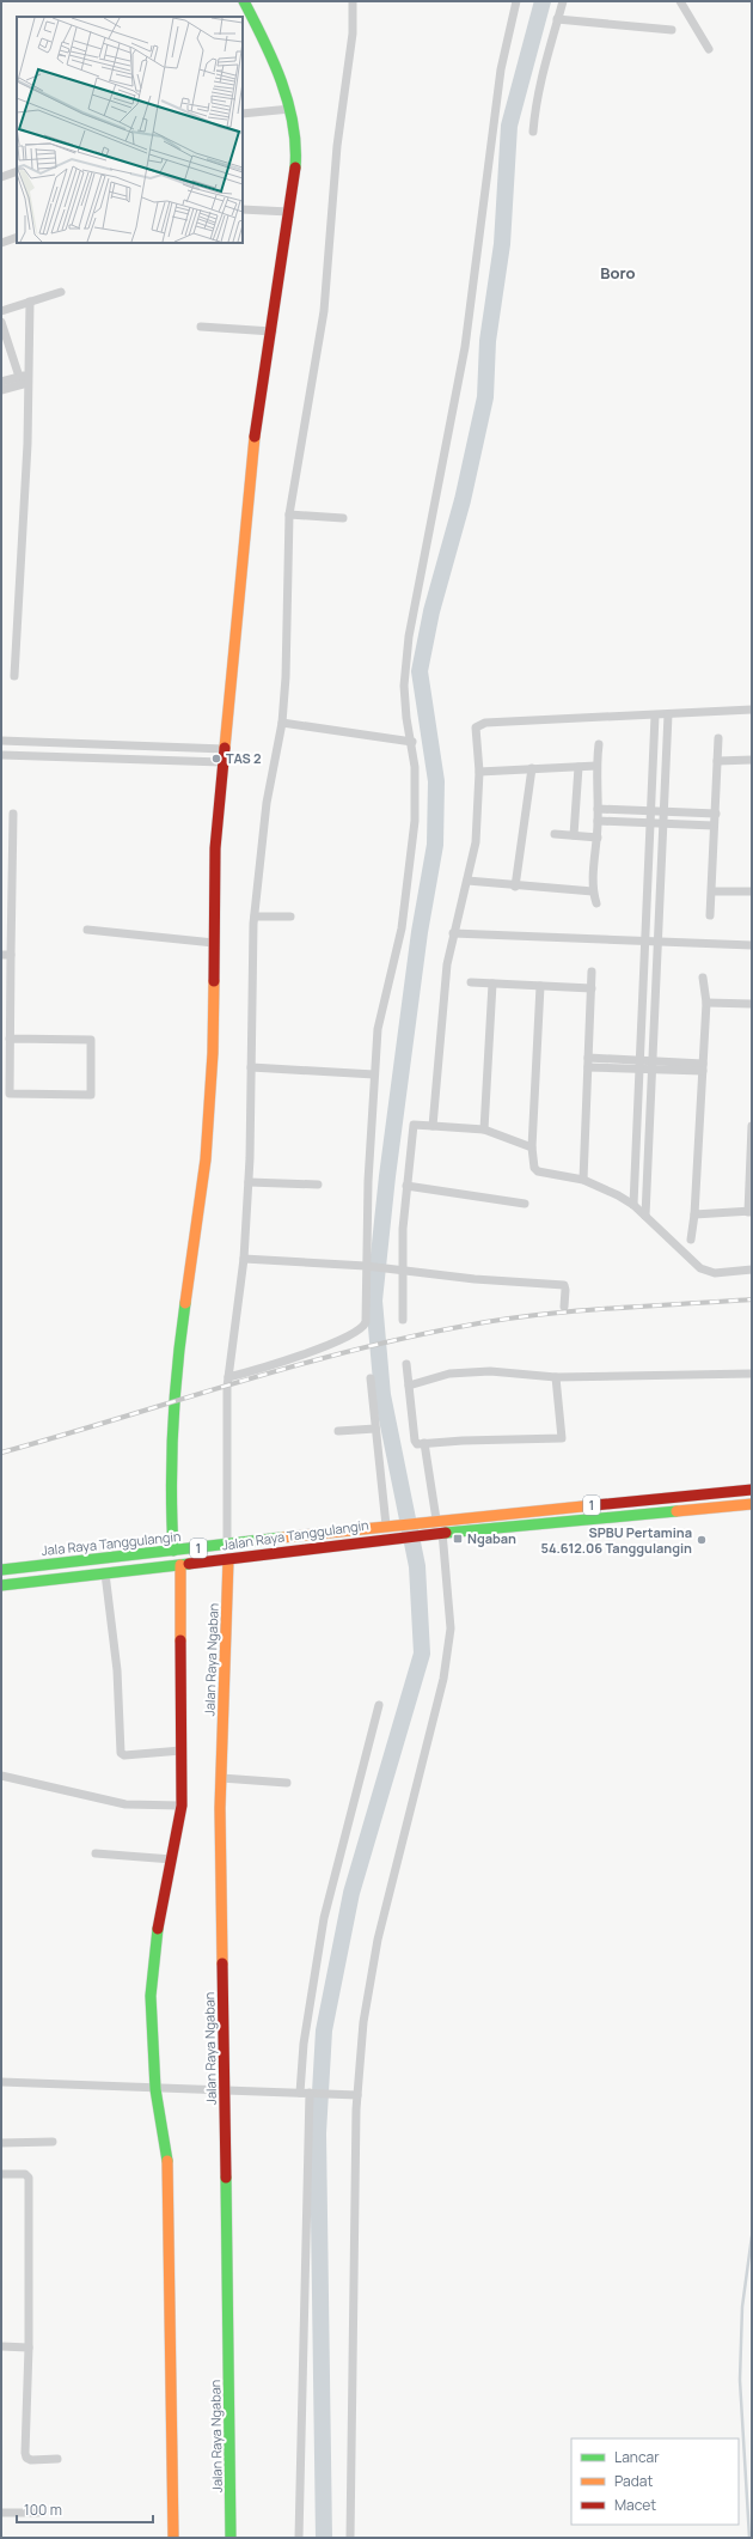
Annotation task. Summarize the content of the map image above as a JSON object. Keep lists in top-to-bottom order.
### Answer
{
  "streets": {
    "main road": [
      "1",
      "Jalan Raya Tanggulangin",
      "Jala Raya Tanggulangin",
      "Jalan Raya Ngaban"
    ]
  },
  "crossings": [
    ["1", "Jalan Raya Tanggulangin"],
    ["1", "Jala Raya Tanggulangin"],
    ["Jalan Raya Tanggulangin", "Jalan Raya Ngaban"]
  ],
  "districts": ["Boro"],
  "places": {
    "other": ["TAS 2", "SPBU Pertamina 54.612.06 Tanggulangin"],
    "transit": ["Ngaban"]
  },
  "legend": ["Lancar", "Padat", "Macet"],
  "scale_bar": "100 m"
}
